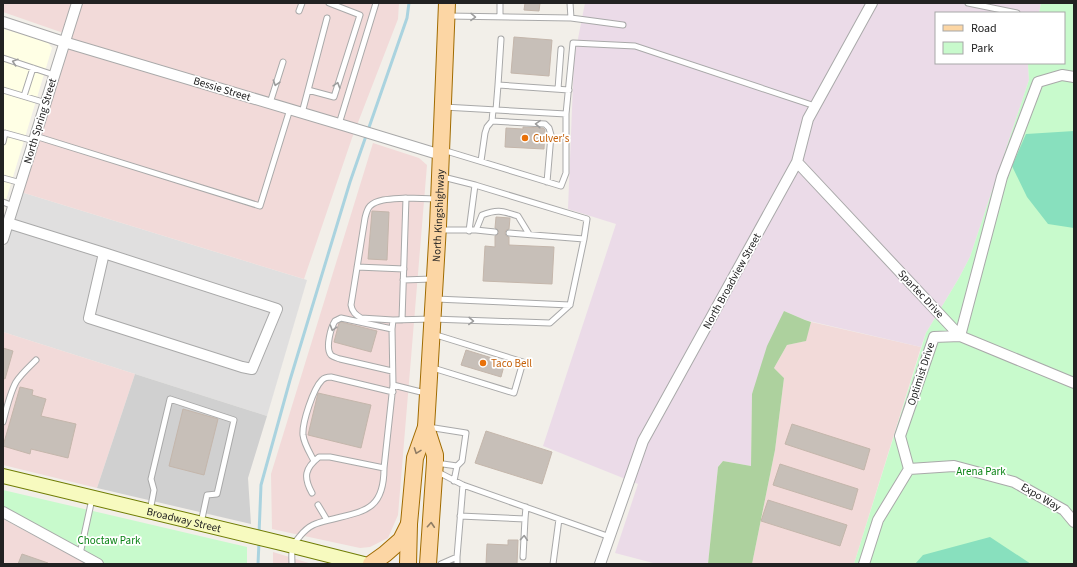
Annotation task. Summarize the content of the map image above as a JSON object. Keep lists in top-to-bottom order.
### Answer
{
  "streets": {
    "main road": ["North Kingshighway", "Broadway Street"],
    "street": [
      "Bessie Street",
      "North Spring Street",
      "North Broadview Street",
      "Spartec Drive",
      "Optimist Drive",
      "Expo Way"
    ]
  },
  "crossings": [
    ["Bessie Street", "North Spring Street"],
    ["Bessie Street", "North Kingshighway"],
    ["North Broadview Street", "Spartec Drive"],
    ["Spartec Drive", "Optimist Drive"],
    ["Optimist Drive", "Expo Way"]
  ],
  "parks": ["Arena Park", "Choctaw Park"],
  "places": ["Culver's", "Taco Bell"],
  "legend": ["Road", "Park"]
}
